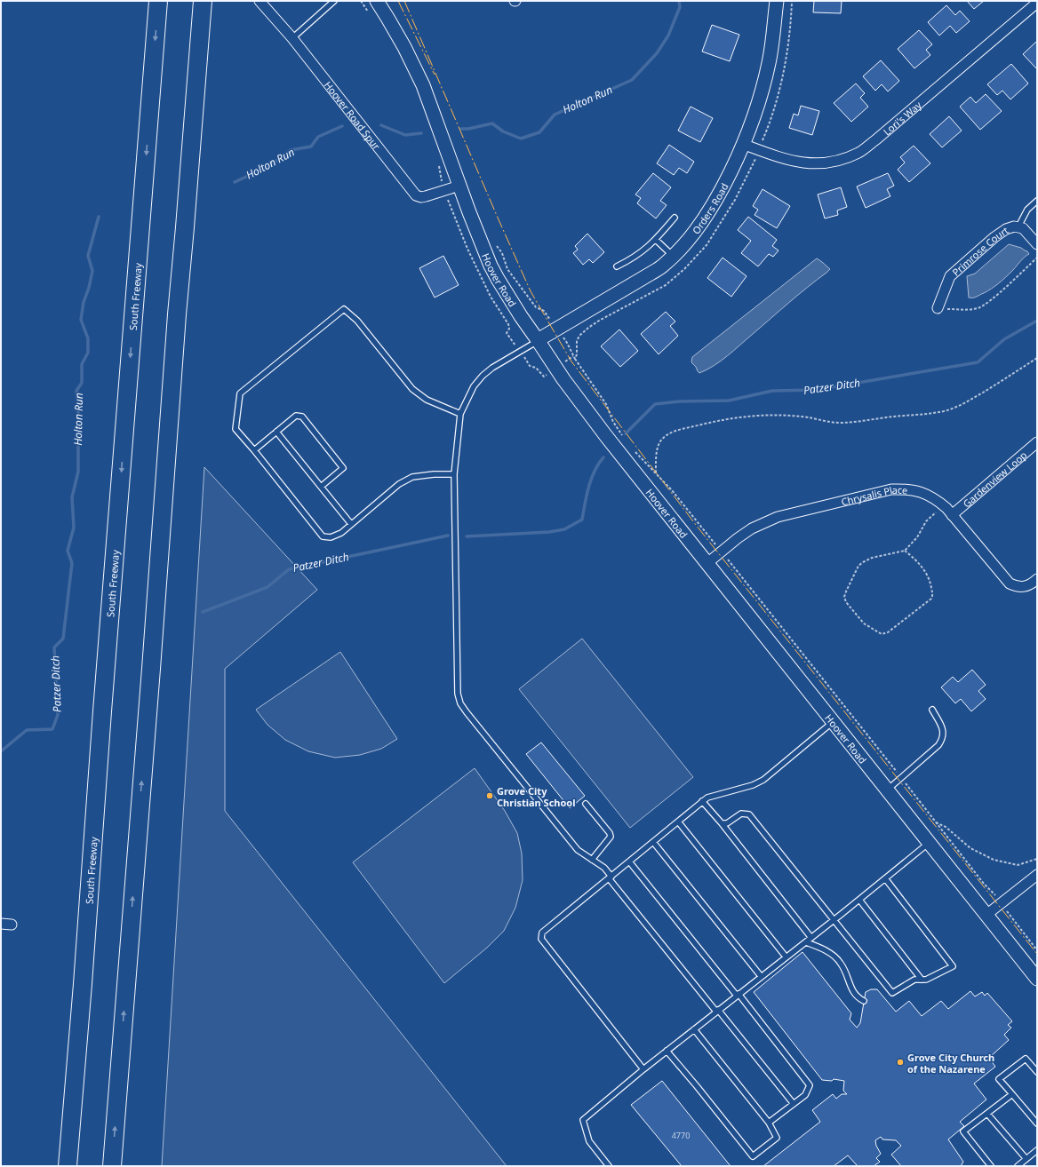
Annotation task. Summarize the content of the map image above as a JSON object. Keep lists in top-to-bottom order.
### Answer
{
  "streets": {
    "highway": ["South Freeway"],
    "main road": ["Orders Road", "Hoover Road"],
    "street": [
      "Hoover Road Spur",
      "Lori's Way",
      "Primrose Court",
      "Gardenview Loop",
      "Chrysalis Place"
    ]
  },
  "crossings": [
    ["Hoover Road Spur", "Hoover Road"],
    ["Lori's Way", "Orders Road"],
    ["Orders Road", "Hoover Road"],
    ["Hoover Road", "Chrysalis Place"],
    ["Gardenview Loop", "Chrysalis Place"]
  ],
  "water": ["Holton Run", "Patzer Ditch"],
  "places": ["Grove City Christian School", "Grove City Church of the Nazarene"],
  "house_numbers": ["4770"]
}
